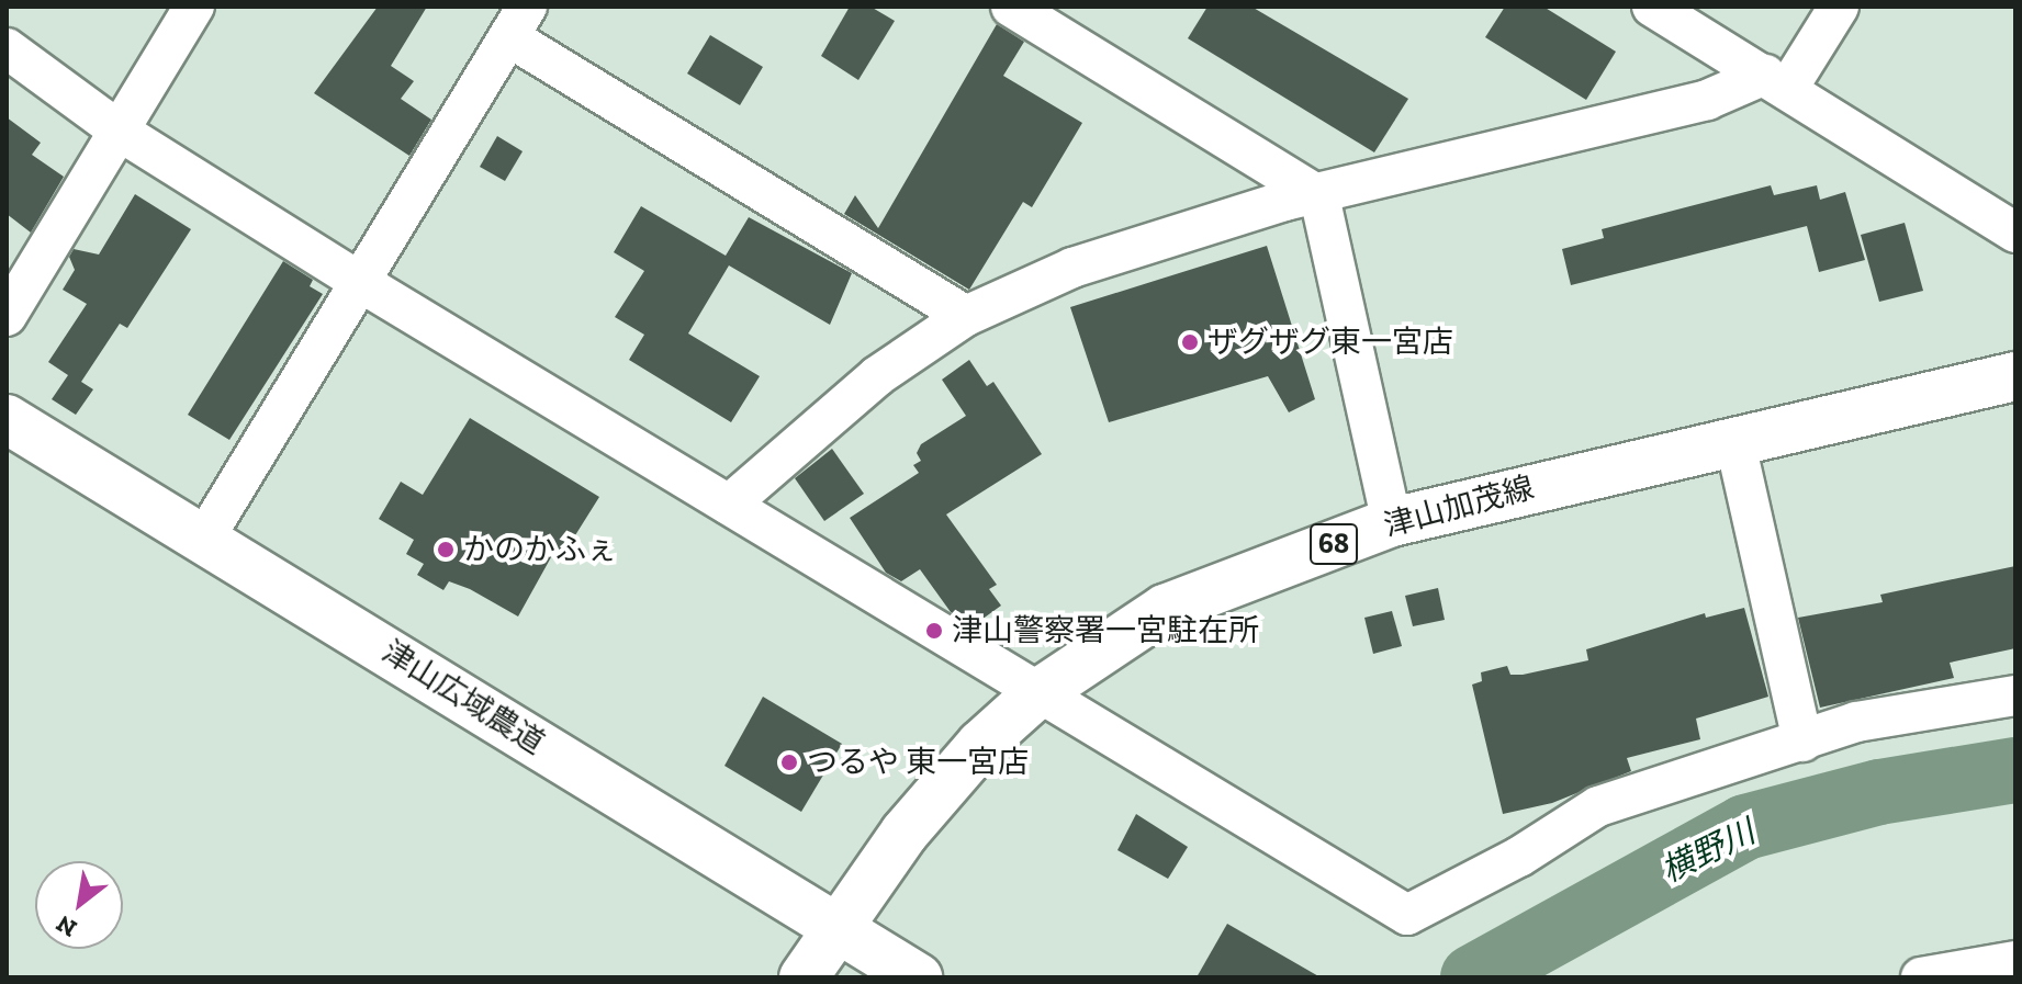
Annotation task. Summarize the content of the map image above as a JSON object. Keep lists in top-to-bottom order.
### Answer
{
  "streets": {
    "main road": ["津山加茂線", "68", "津山広域農道"]
  },
  "crossings": [
    ["津山加茂線", "津山広域農道"]
  ],
  "water": ["横野川"],
  "places": [
    "ザグザグ東一宮店",
    "かのかふぇ",
    "津山警察署一宮駐在所",
    "つるや 東一宮店"
  ],
  "north": "bottom left"
}
